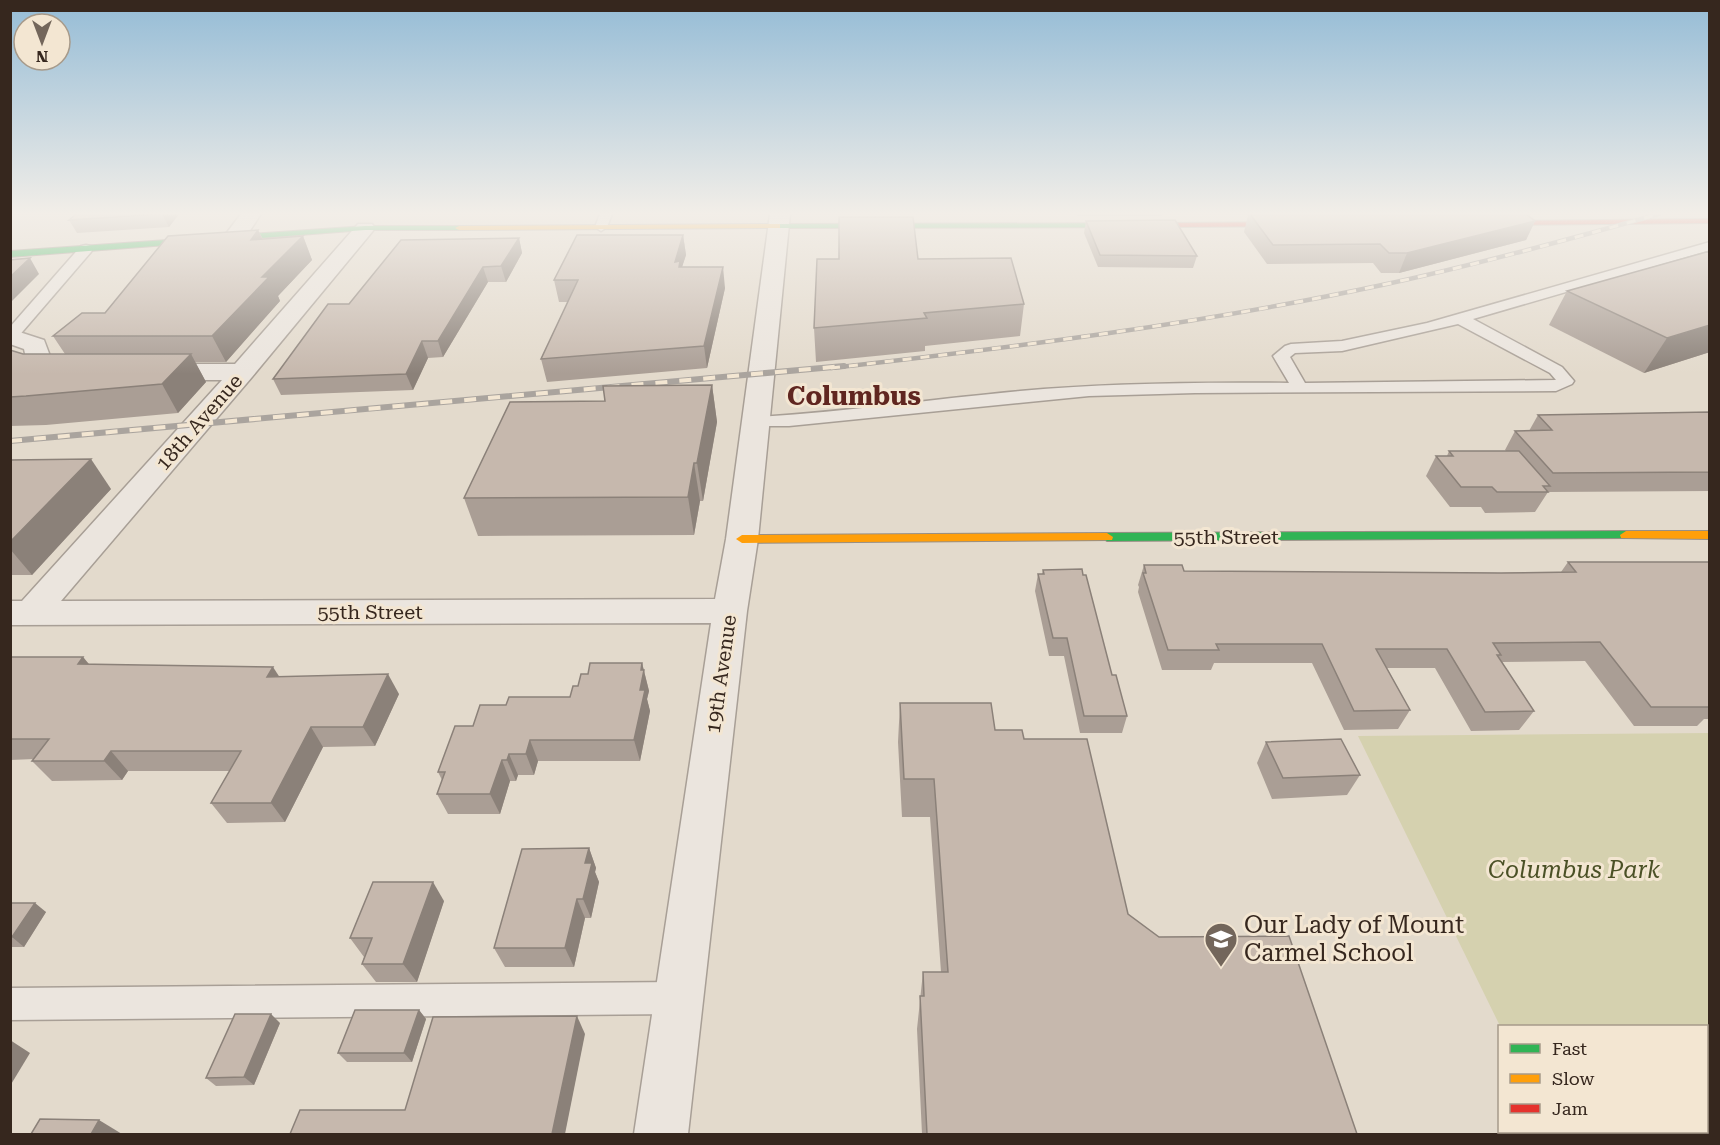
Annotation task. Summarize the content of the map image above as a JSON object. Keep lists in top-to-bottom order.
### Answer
{
  "streets": {
    "street": ["18th Avenue", "55th Street", "19th Avenue"]
  },
  "crossings": [
    ["18th Avenue", "55th Street"],
    ["55th Street", "19th Avenue"]
  ],
  "districts": ["Columbus"],
  "parks": ["Columbus Park"],
  "places": {
    "school or university": ["Our Lady of Mount Carmel School"]
  },
  "legend": ["Fast", "Slow", "Jam"],
  "north": "bottom"
}
